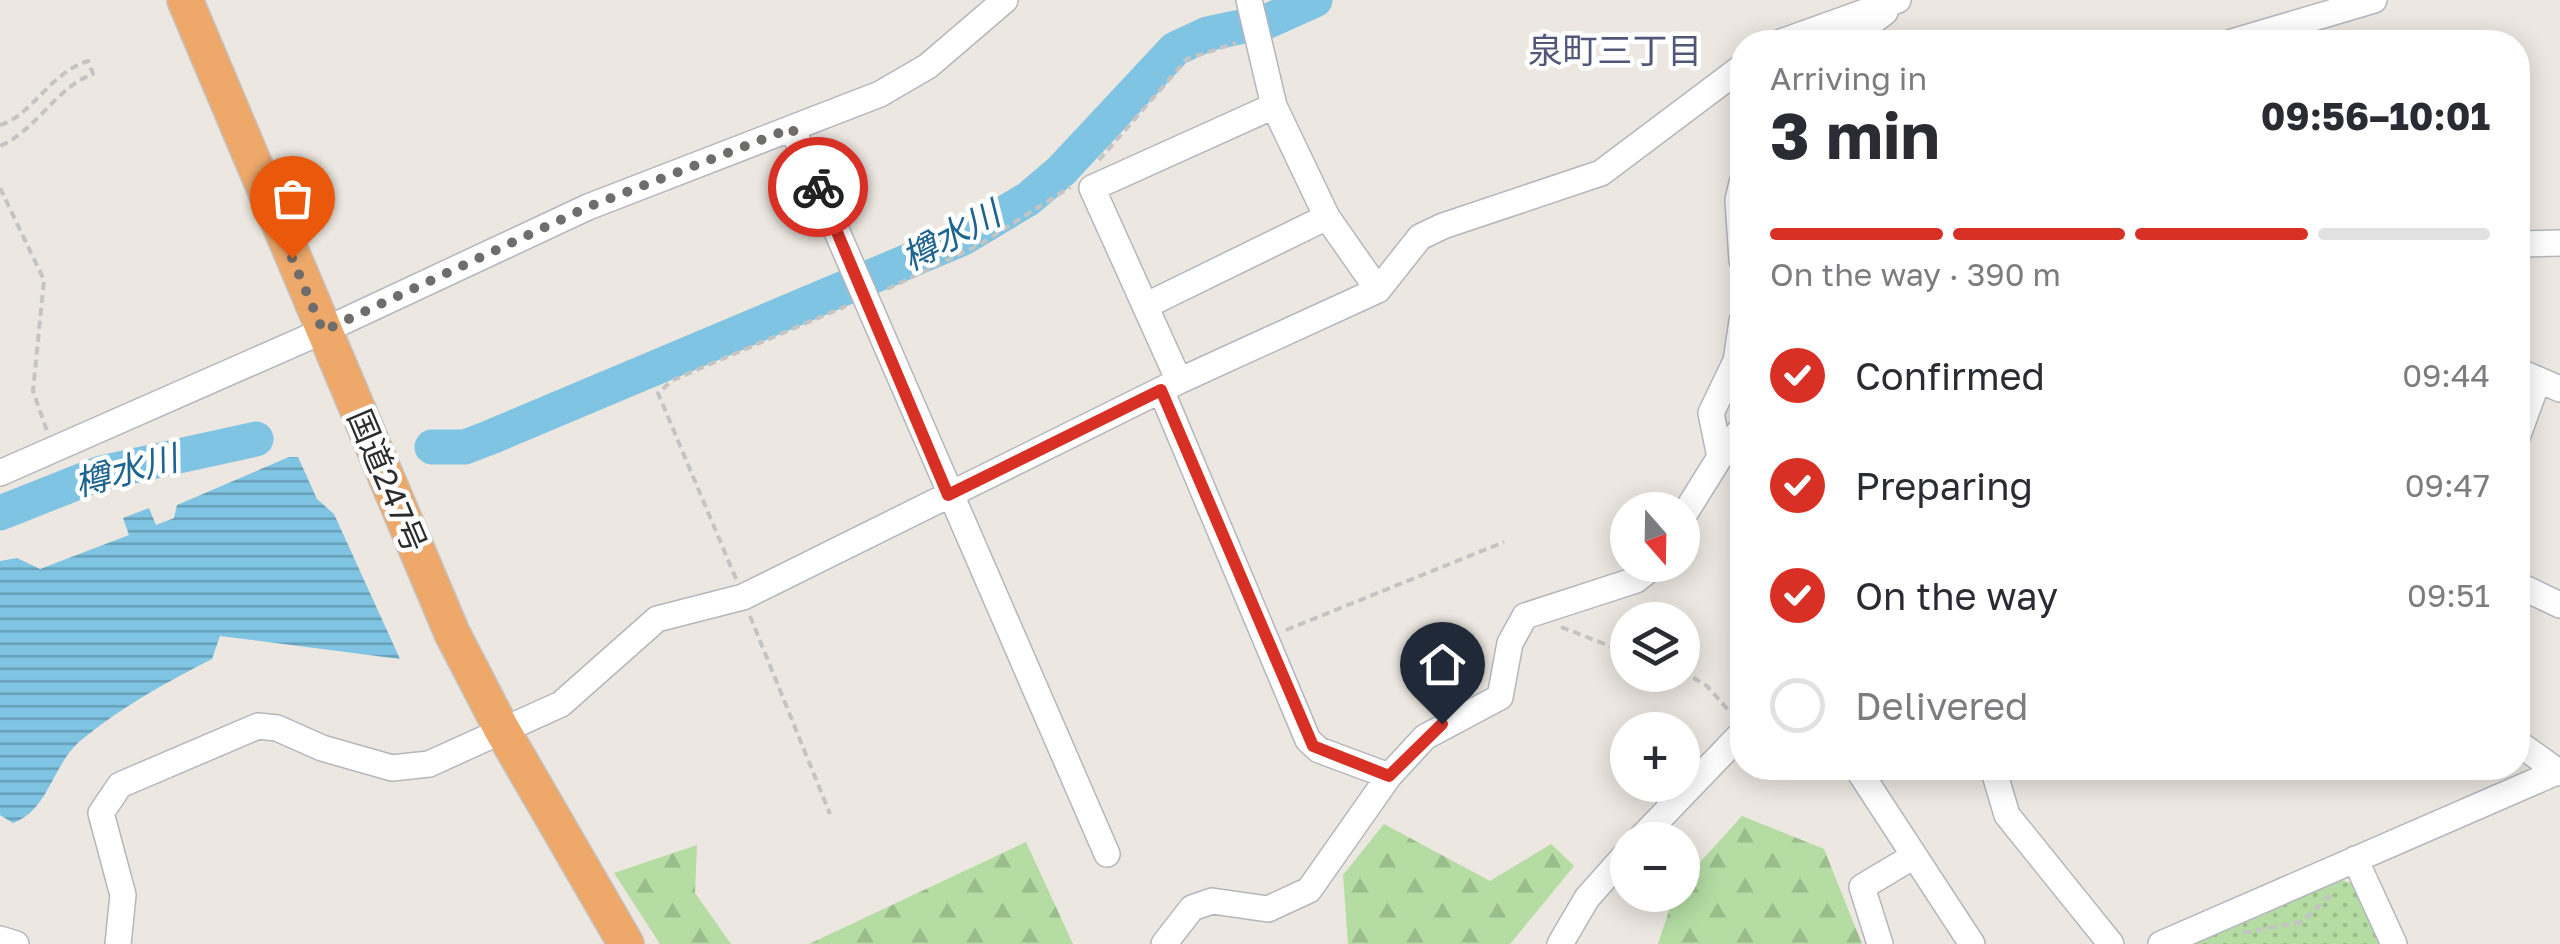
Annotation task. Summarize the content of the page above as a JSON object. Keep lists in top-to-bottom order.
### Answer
{
  "streets": {
    "highway": ["国道247号"]
  },
  "districts": ["泉町三丁目"],
  "water": ["樽水川"],
  "north": "bottom",
  "page": {
    "heading": ["3 min", "Arriving in", "09:56–10:01"],
    "bar": "On the way · 390 m",
    "list": [
      ["Confirmed", "09:44"],
      ["Preparing", "09:47"],
      ["On the way", "09:51"],
      "Delivered"
    ],
    "map_buttons": ["+", "−"]
  }
}
